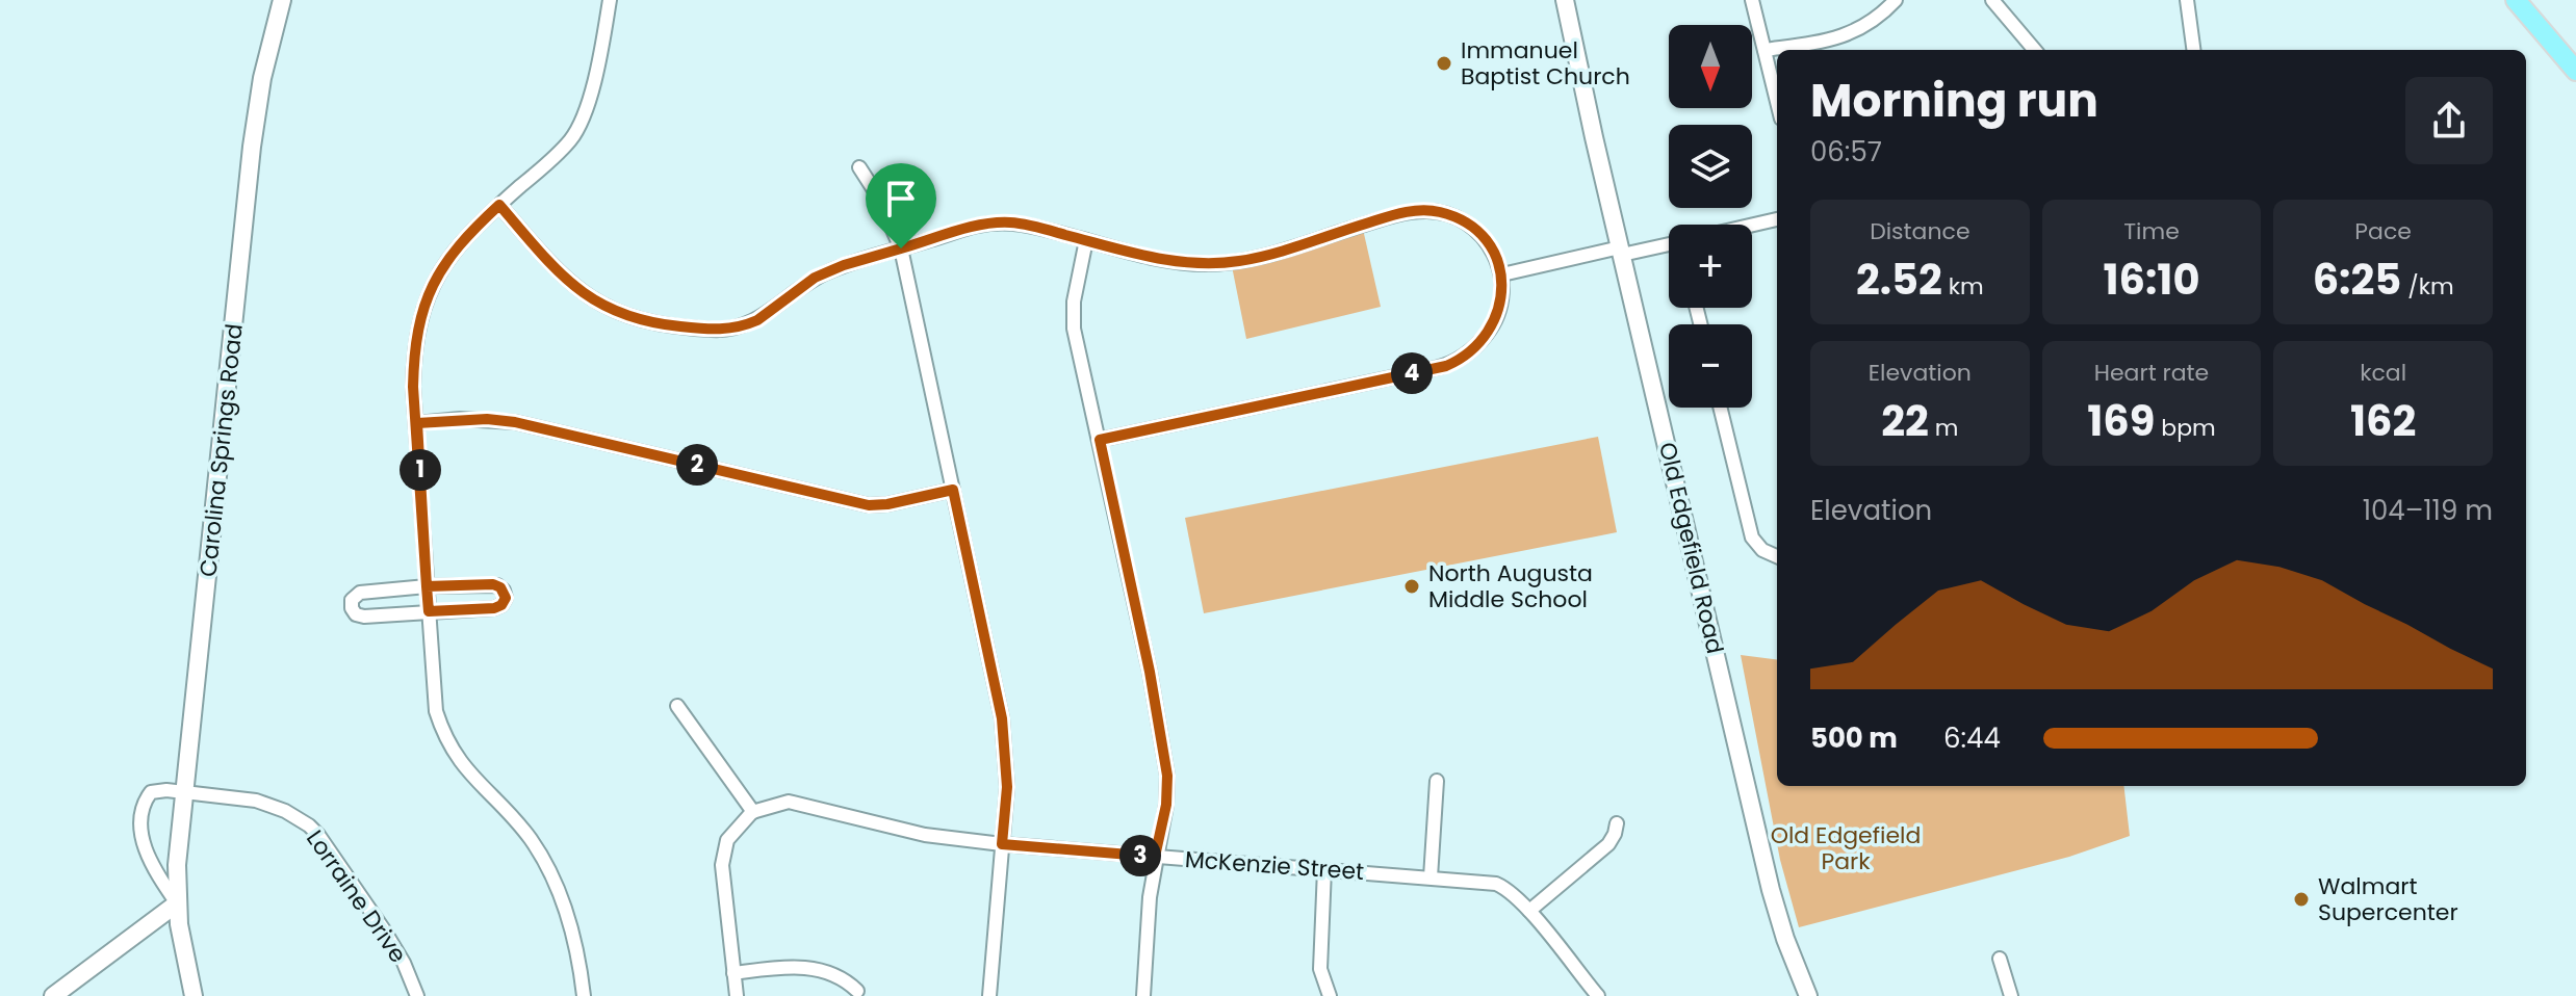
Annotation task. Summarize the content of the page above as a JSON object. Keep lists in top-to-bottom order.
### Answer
{
  "streets": {
    "street": [
      "Carolina Springs Road",
      "Old Edgefield Road",
      "McKenzie Street",
      "Lorraine Drive"
    ]
  },
  "crossings": [
    ["Carolina Springs Road", "Lorraine Drive"]
  ],
  "parks": ["Old Edgefield Park"],
  "places": ["Immanuel Baptist Church", "North Augusta Middle School", "Walmart Supercenter"],
  "north": "bottom",
  "page": {
    "map_buttons": ["+", "−"],
    "heading": ["Morning run", "06:57"],
    "stats": [
      ["Distance", "2.52 km"],
      ["Time", "16:10"],
      ["Pace", "6:25 /km"],
      ["Elevation", "22 m"],
      ["Heart rate", "169 bpm"],
      ["kcal", "162"]
    ],
    "pins": [
      "4",
      "2",
      "1",
      "3"
    ],
    "chart": ["Elevation", "104–119 m"],
    "list": [
      {
        "name": "500 m",
        "note": "6:44"
      }
    ]
  }
}
